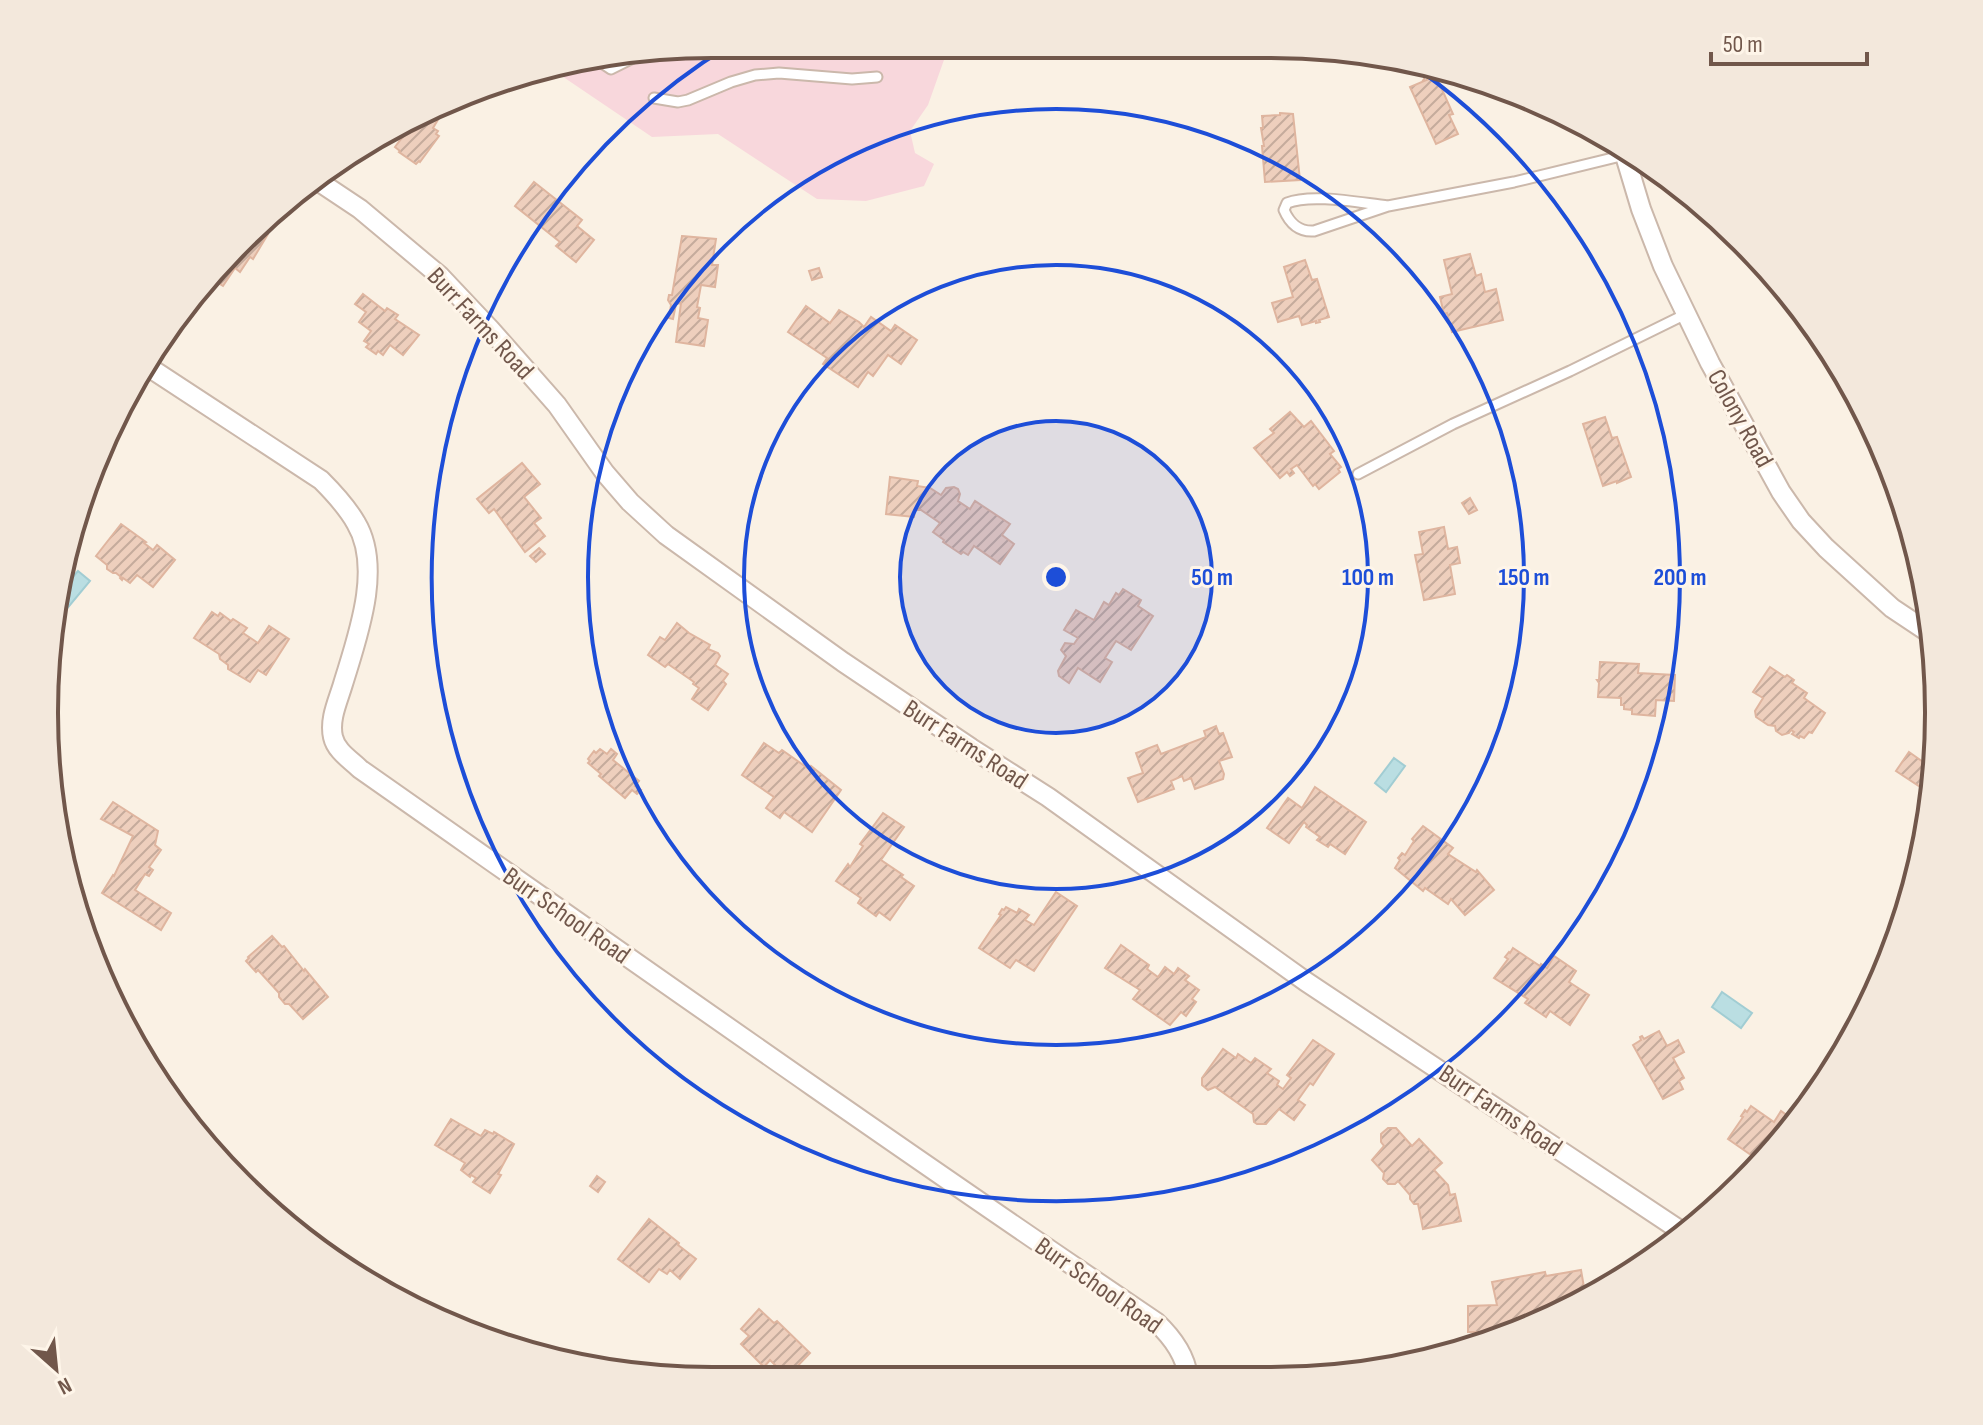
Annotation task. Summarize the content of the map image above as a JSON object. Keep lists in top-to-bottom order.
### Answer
{
  "streets": {
    "street": ["Burr Farms Road", "Colony Road", "Burr School Road"]
  },
  "scale_bar": "50 m",
  "north": "bottom right",
  "rings": [
    "50 m",
    "100 m",
    "150 m",
    "200 m"
  ]
}
